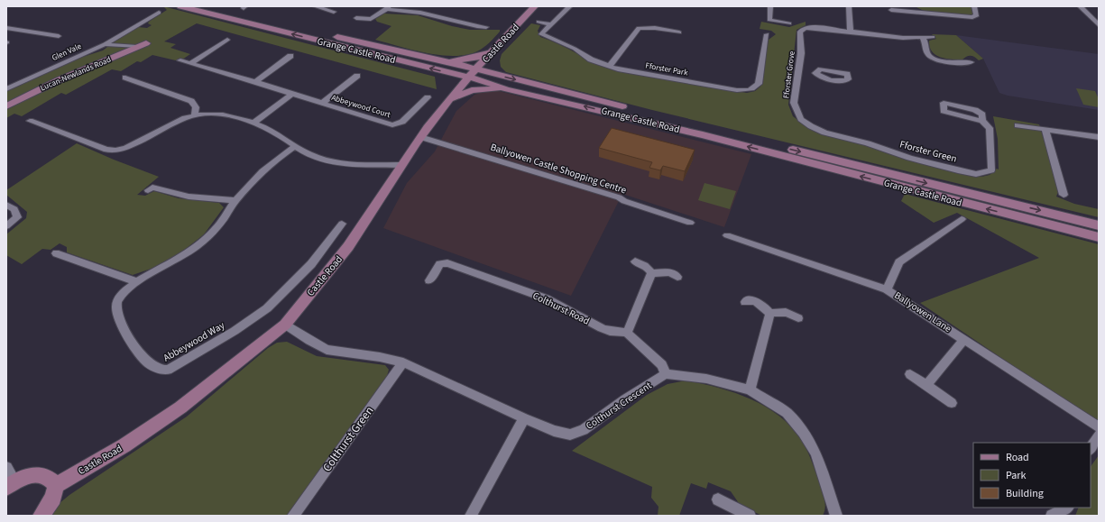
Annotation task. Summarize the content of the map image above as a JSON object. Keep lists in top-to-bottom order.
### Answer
{
  "streets": {
    "main road": ["Castle Road", "Grange Castle Road", "Lucan-Newlands Road"],
    "street": [
      "Glen Vale",
      "Fforster Park",
      "Fforster Grove",
      "Abbeywood Court",
      "Fforster Green",
      "Ballyowen Castle Shopping Centre",
      "Colthurst Road",
      "Ballyowen Lane",
      "Abbeywood Way",
      "Colthurst Crescent",
      "Colthurst Green"
    ]
  },
  "crossings": [
    ["Castle Road", "Grange Castle Road"],
    ["Castle Road", "Ballyowen Castle Shopping Centre"],
    ["Castle Road", "Colthurst Crescent"],
    ["Glen Vale", "Lucan-Newlands Road"],
    ["Fforster Grove", "Fforster Green"],
    ["Colthurst Crescent", "Colthurst Green"]
  ],
  "legend": ["Road", "Park", "Building"]
}
